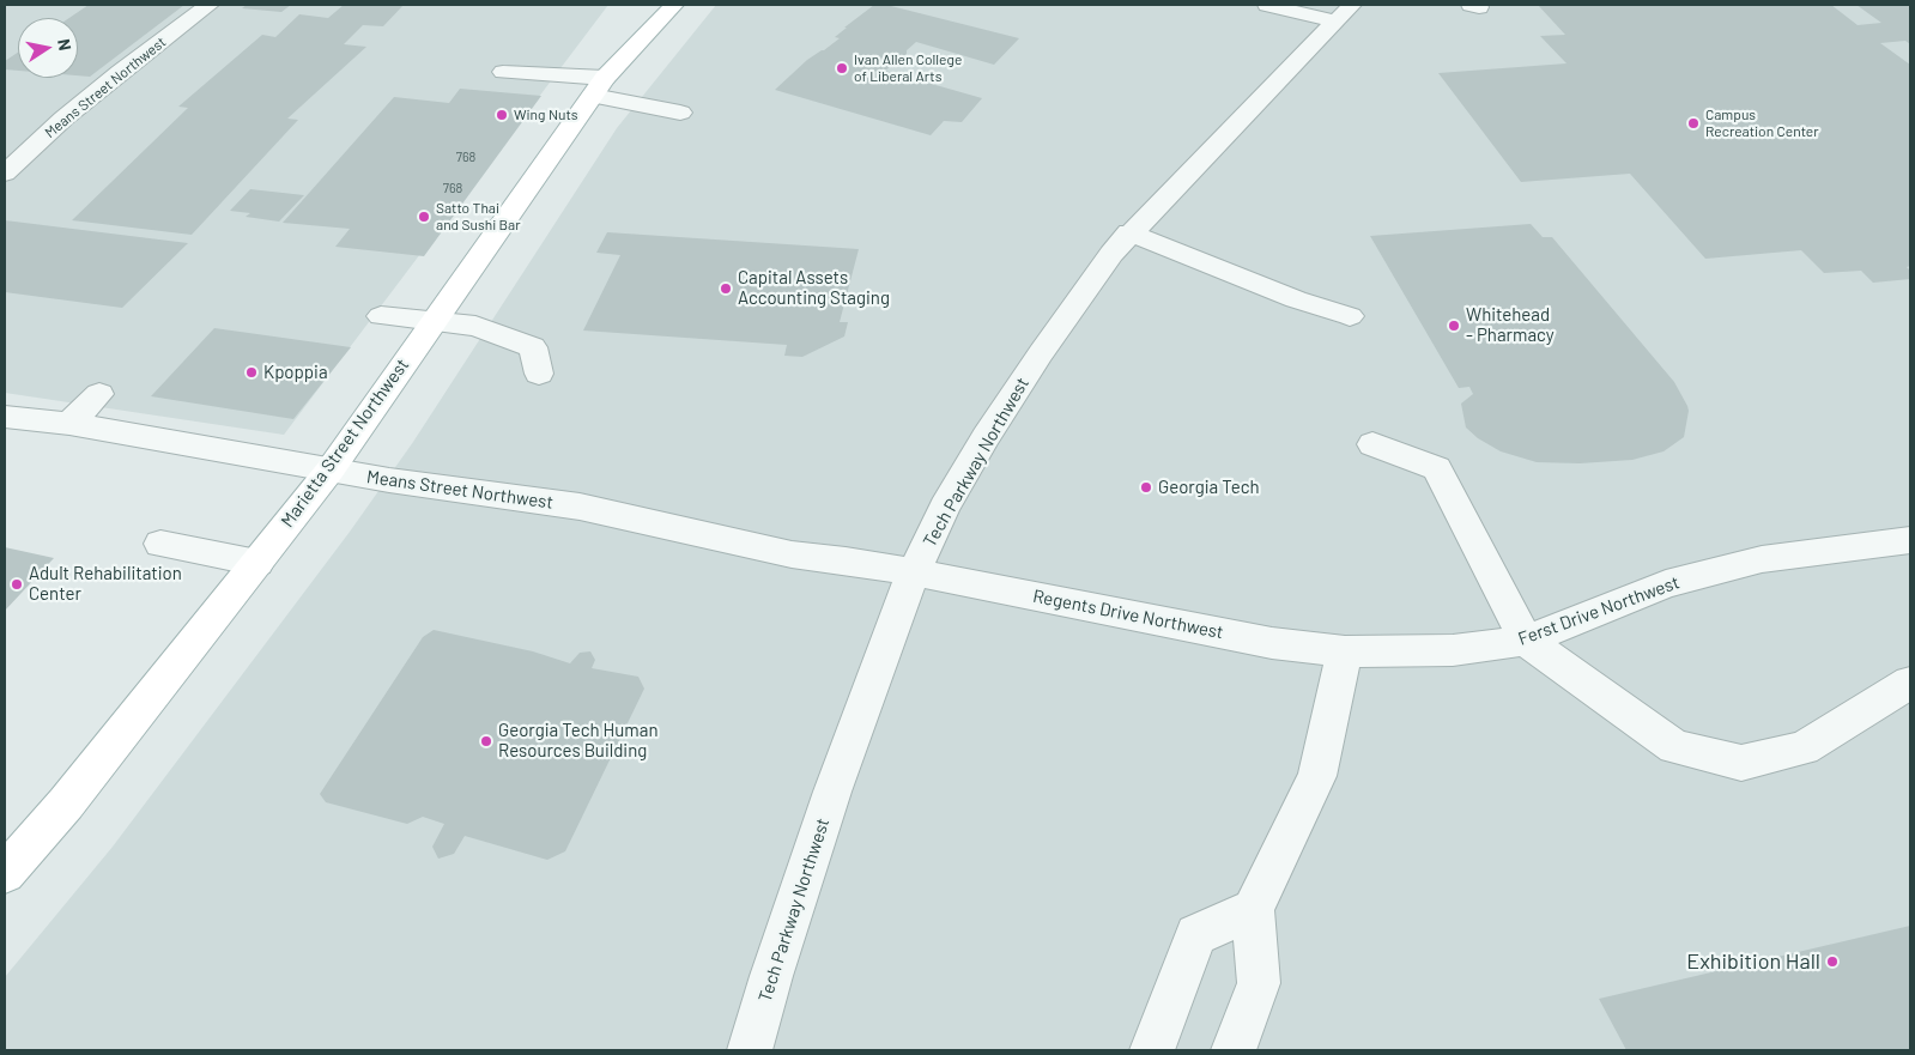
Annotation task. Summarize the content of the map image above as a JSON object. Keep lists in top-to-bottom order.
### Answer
{
  "streets": {
    "main road": ["Marietta Street Northwest"],
    "street": [
      "Means Street Northwest",
      "Tech Parkway Northwest",
      "Ferst Drive Northwest",
      "Regents Drive Northwest"
    ]
  },
  "crossings": [
    ["Means Street Northwest", "Marietta Street Northwest"],
    ["Means Street Northwest", "Tech Parkway Northwest"],
    ["Means Street Northwest", "Regents Drive Northwest"],
    ["Tech Parkway Northwest", "Regents Drive Northwest"],
    ["Ferst Drive Northwest", "Regents Drive Northwest"]
  ],
  "places": [
    "Ivan Allen College of Liberal Arts",
    "Wing Nuts",
    "Campus Recreation Center",
    "Satto Thai and Sushi Bar",
    "Capital Assets Accounting Staging",
    "Whitehead - Pharmacy",
    "Kpoppia",
    "Georgia Tech",
    "Adult Rehabilitation Center",
    "Georgia Tech Human Resources Building",
    "Exhibition Hall"
  ],
  "house_numbers": ["768", "768"],
  "north": "right"
}
